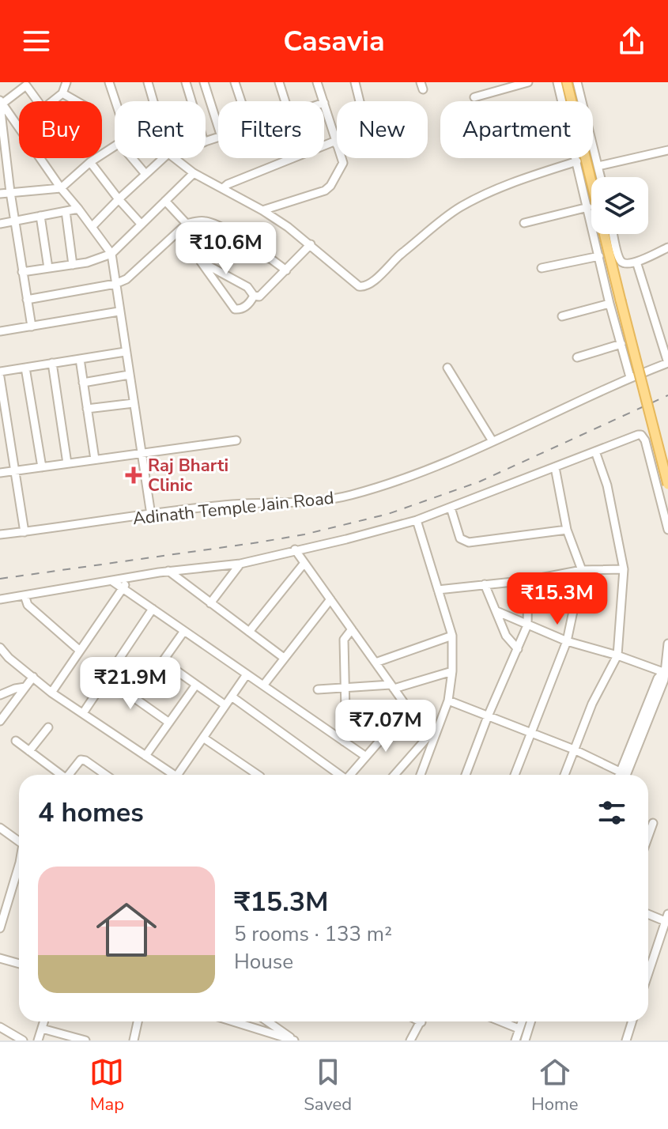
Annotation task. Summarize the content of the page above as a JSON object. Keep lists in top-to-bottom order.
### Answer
{
  "streets": {
    "street": ["Adinath Temple Jain Road"]
  },
  "places": {
    "health": ["Raj Bharti Clinic"]
  },
  "page": {
    "header": "Casavia",
    "chip": [
      "Buy",
      "Rent",
      "Filters",
      "New",
      "Apartment"
    ],
    "price": [
      "₹10.6M",
      "₹15.3M",
      "₹21.9M",
      "₹7.07M"
    ],
    "heading": "4 homes",
    "list": [
      {
        "name": "₹15.3M",
        "note": "5 rooms · 133 m² · House"
      }
    ],
    "tabs": ["Map", "Saved", "Home"]
  }
}
